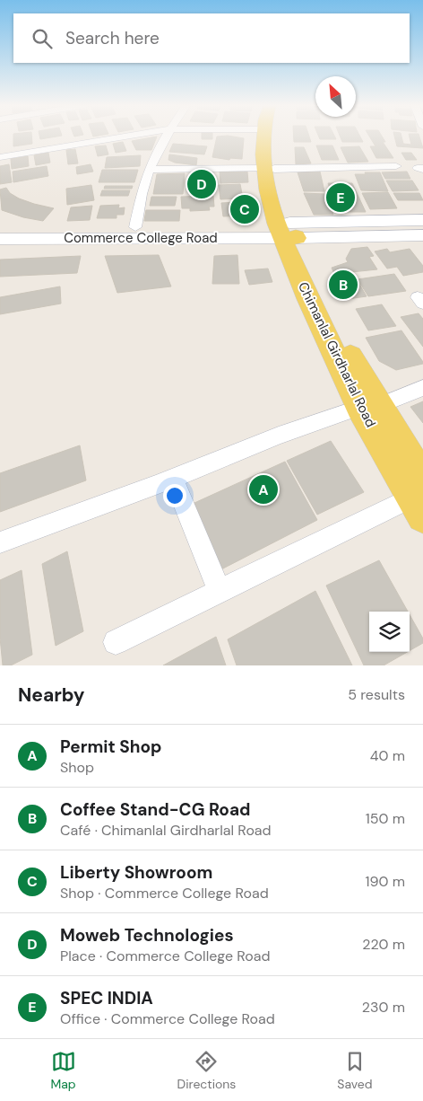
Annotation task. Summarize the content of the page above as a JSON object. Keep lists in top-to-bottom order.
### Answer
{
  "streets": {
    "main road": ["Commerce College Road", "Chimanlal Girdharlal Road"]
  },
  "crossings": [
    ["Commerce College Road", "Chimanlal Girdharlal Road"]
  ],
  "north": "top left",
  "page": {
    "search": "Search here",
    "pins": [
      "D",
      "E",
      "C",
      "B",
      "A"
    ],
    "heading": ["Nearby", "5 results"],
    "list": [
      {
        "mark": "A",
        "name": "Permit Shop",
        "note": "Shop",
        "value": "40 m"
      },
      {
        "mark": "B",
        "name": "Coffee Stand-CG Road",
        "note": "Café · Chimanlal Girdharlal Road",
        "value": "150 m"
      },
      {
        "mark": "C",
        "name": "Liberty Showroom",
        "note": "Shop · Commerce College Road",
        "value": "190 m"
      },
      {
        "mark": "D",
        "name": "Moweb Technologies",
        "note": "Place · Commerce College Road",
        "value": "220 m"
      },
      {
        "mark": "E",
        "name": "SPEC INDIA",
        "note": "Office · Commerce College Road",
        "value": "230 m"
      }
    ],
    "nav": ["Map", "Directions", "Saved"]
  }
}
